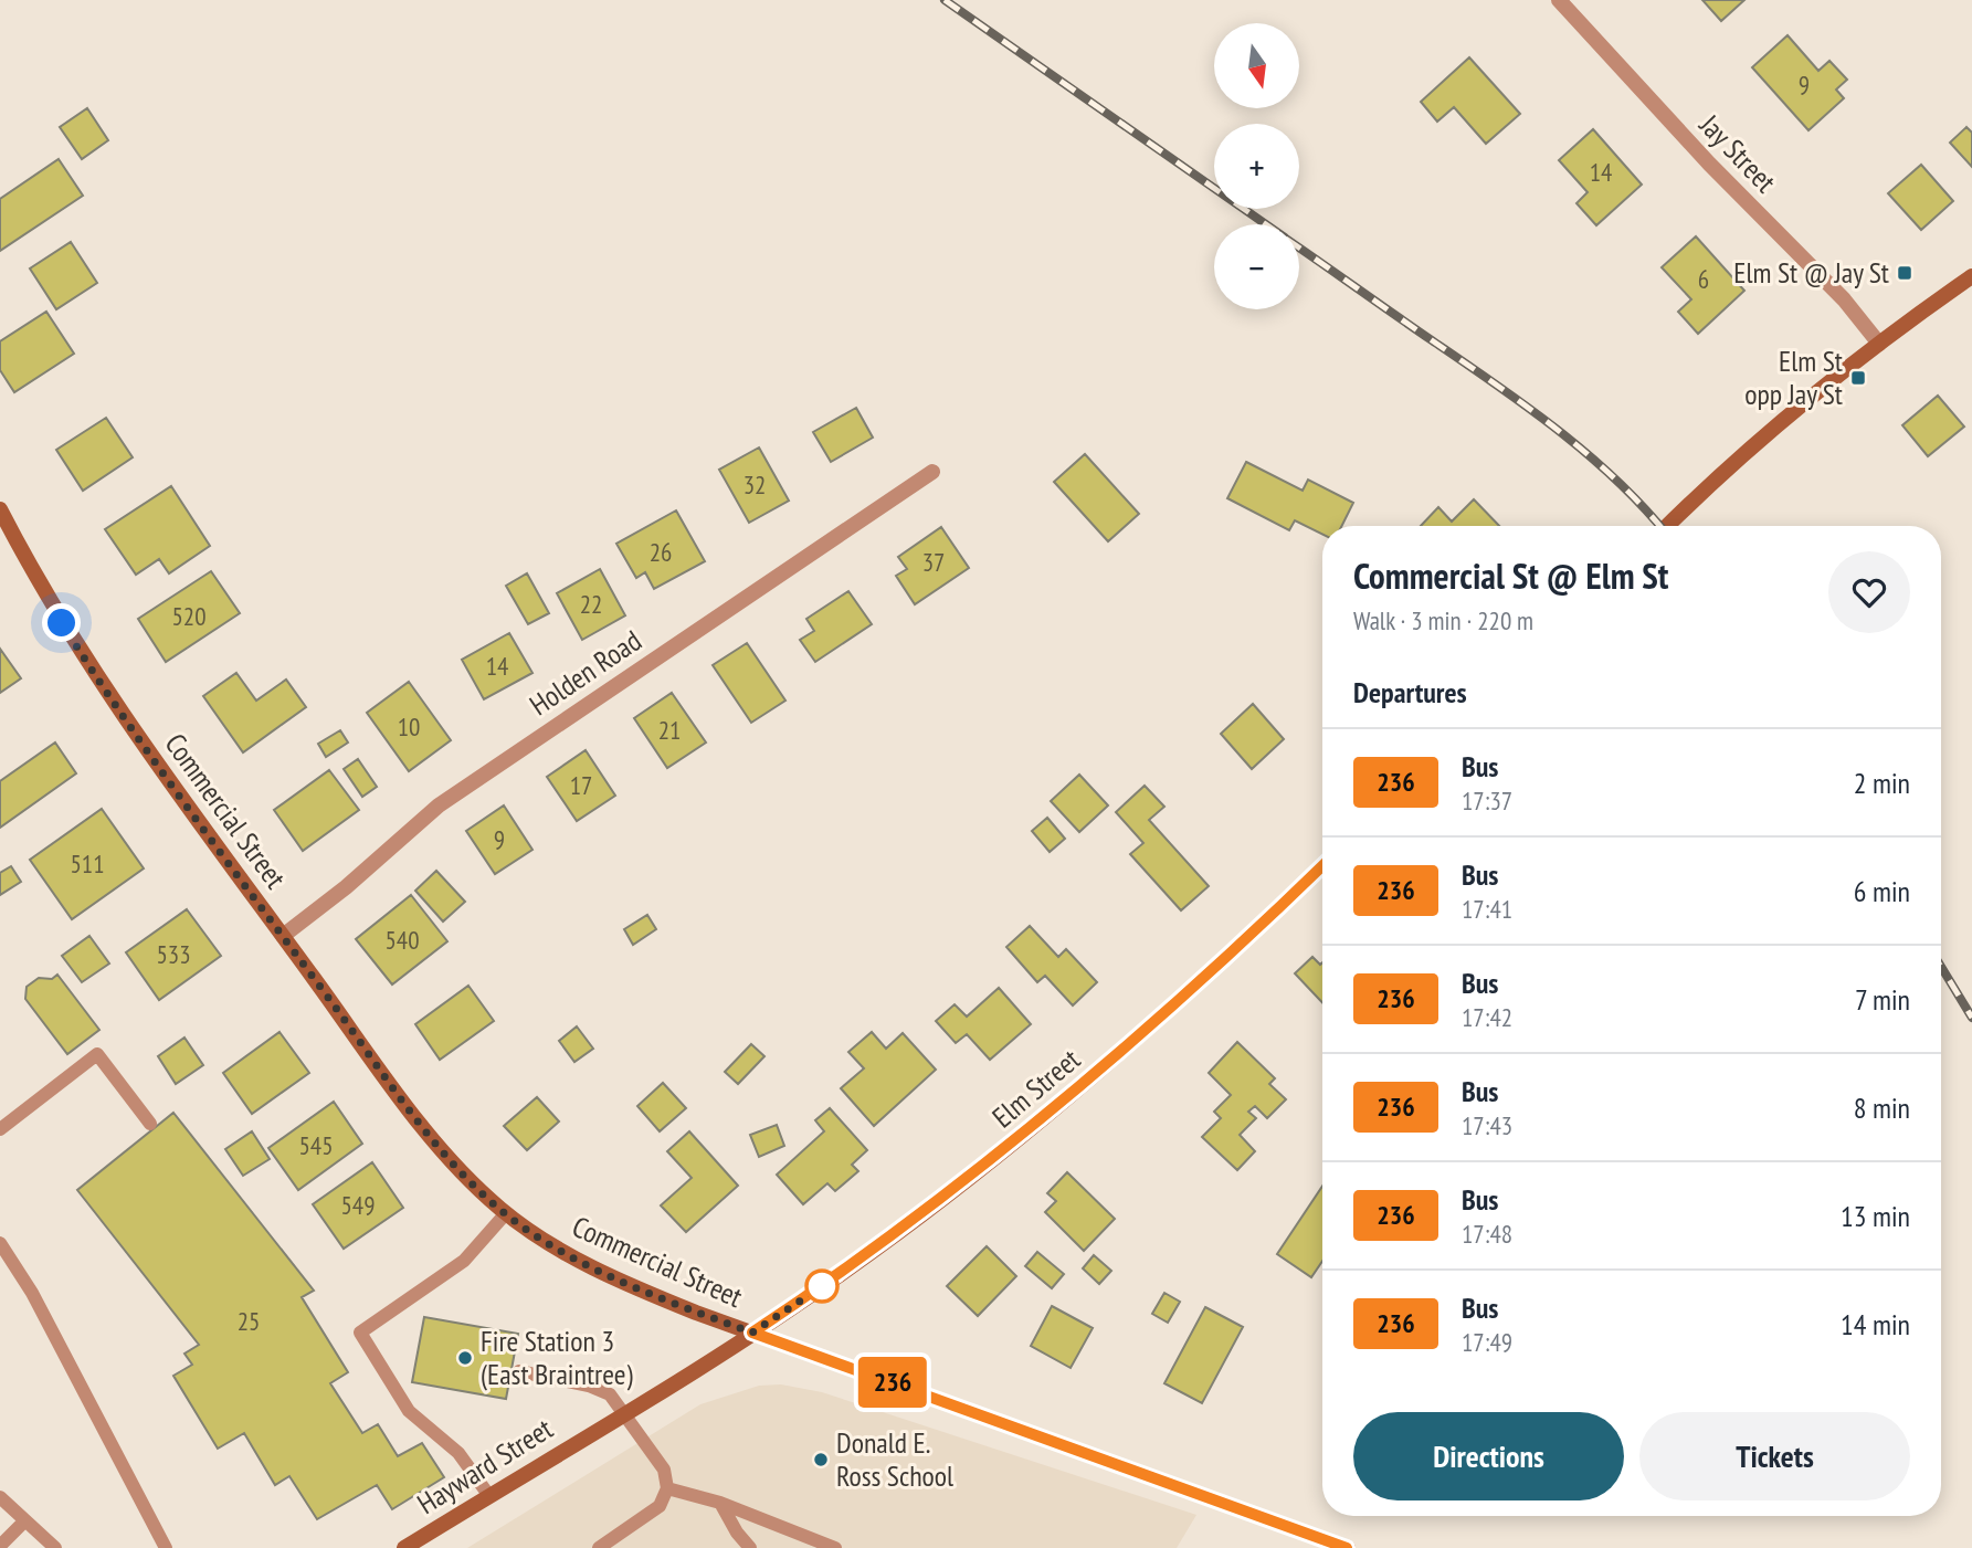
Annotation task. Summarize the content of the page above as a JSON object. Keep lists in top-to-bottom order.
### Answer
{
  "streets": {
    "main road": ["Commercial Street", "Elm Street", "Hayward Street"],
    "street": ["Jay Street", "Holden Road"]
  },
  "crossings": [
    ["Holden Road", "Commercial Street"],
    ["Commercial Street", "Elm Street"],
    ["Commercial Street", "Hayward Street"],
    ["Elm Street", "Hayward Street"]
  ],
  "places": {
    "transit": ["Elm St @ Jay St", "Elm St opp Jay St"],
    "other": ["Fire Station 3 (East Braintree)", "Donald E. Ross School"]
  },
  "lines": ["bus line 236"],
  "house_numbers": [
    "9",
    "14",
    "6",
    "32",
    "26",
    "37",
    "22",
    "520",
    "14",
    "10",
    "21",
    "17",
    "9",
    "511",
    "540",
    "533",
    "545",
    "549",
    "25"
  ],
  "north": "bottom",
  "page": {
    "on_map": "236",
    "map_buttons": ["+", "−"],
    "heading": [
      ["Commercial St @ Elm St", "Walk · 3 min · 220 m"],
      "Departures"
    ],
    "list": [
      {
        "mark": "236",
        "name": "Bus",
        "note": "17:37",
        "value": "2 min"
      },
      {
        "mark": "236",
        "name": "Bus",
        "note": "17:41",
        "value": "6 min"
      },
      {
        "mark": "236",
        "name": "Bus",
        "note": "17:42",
        "value": "7 min"
      },
      {
        "mark": "236",
        "name": "Bus",
        "note": "17:43",
        "value": "8 min"
      },
      {
        "mark": "236",
        "name": "Bus",
        "note": "17:48",
        "value": "13 min"
      },
      {
        "mark": "236",
        "name": "Bus",
        "note": "17:49",
        "value": "14 min"
      }
    ],
    "buttons": ["Directions", "Tickets"]
  }
}
